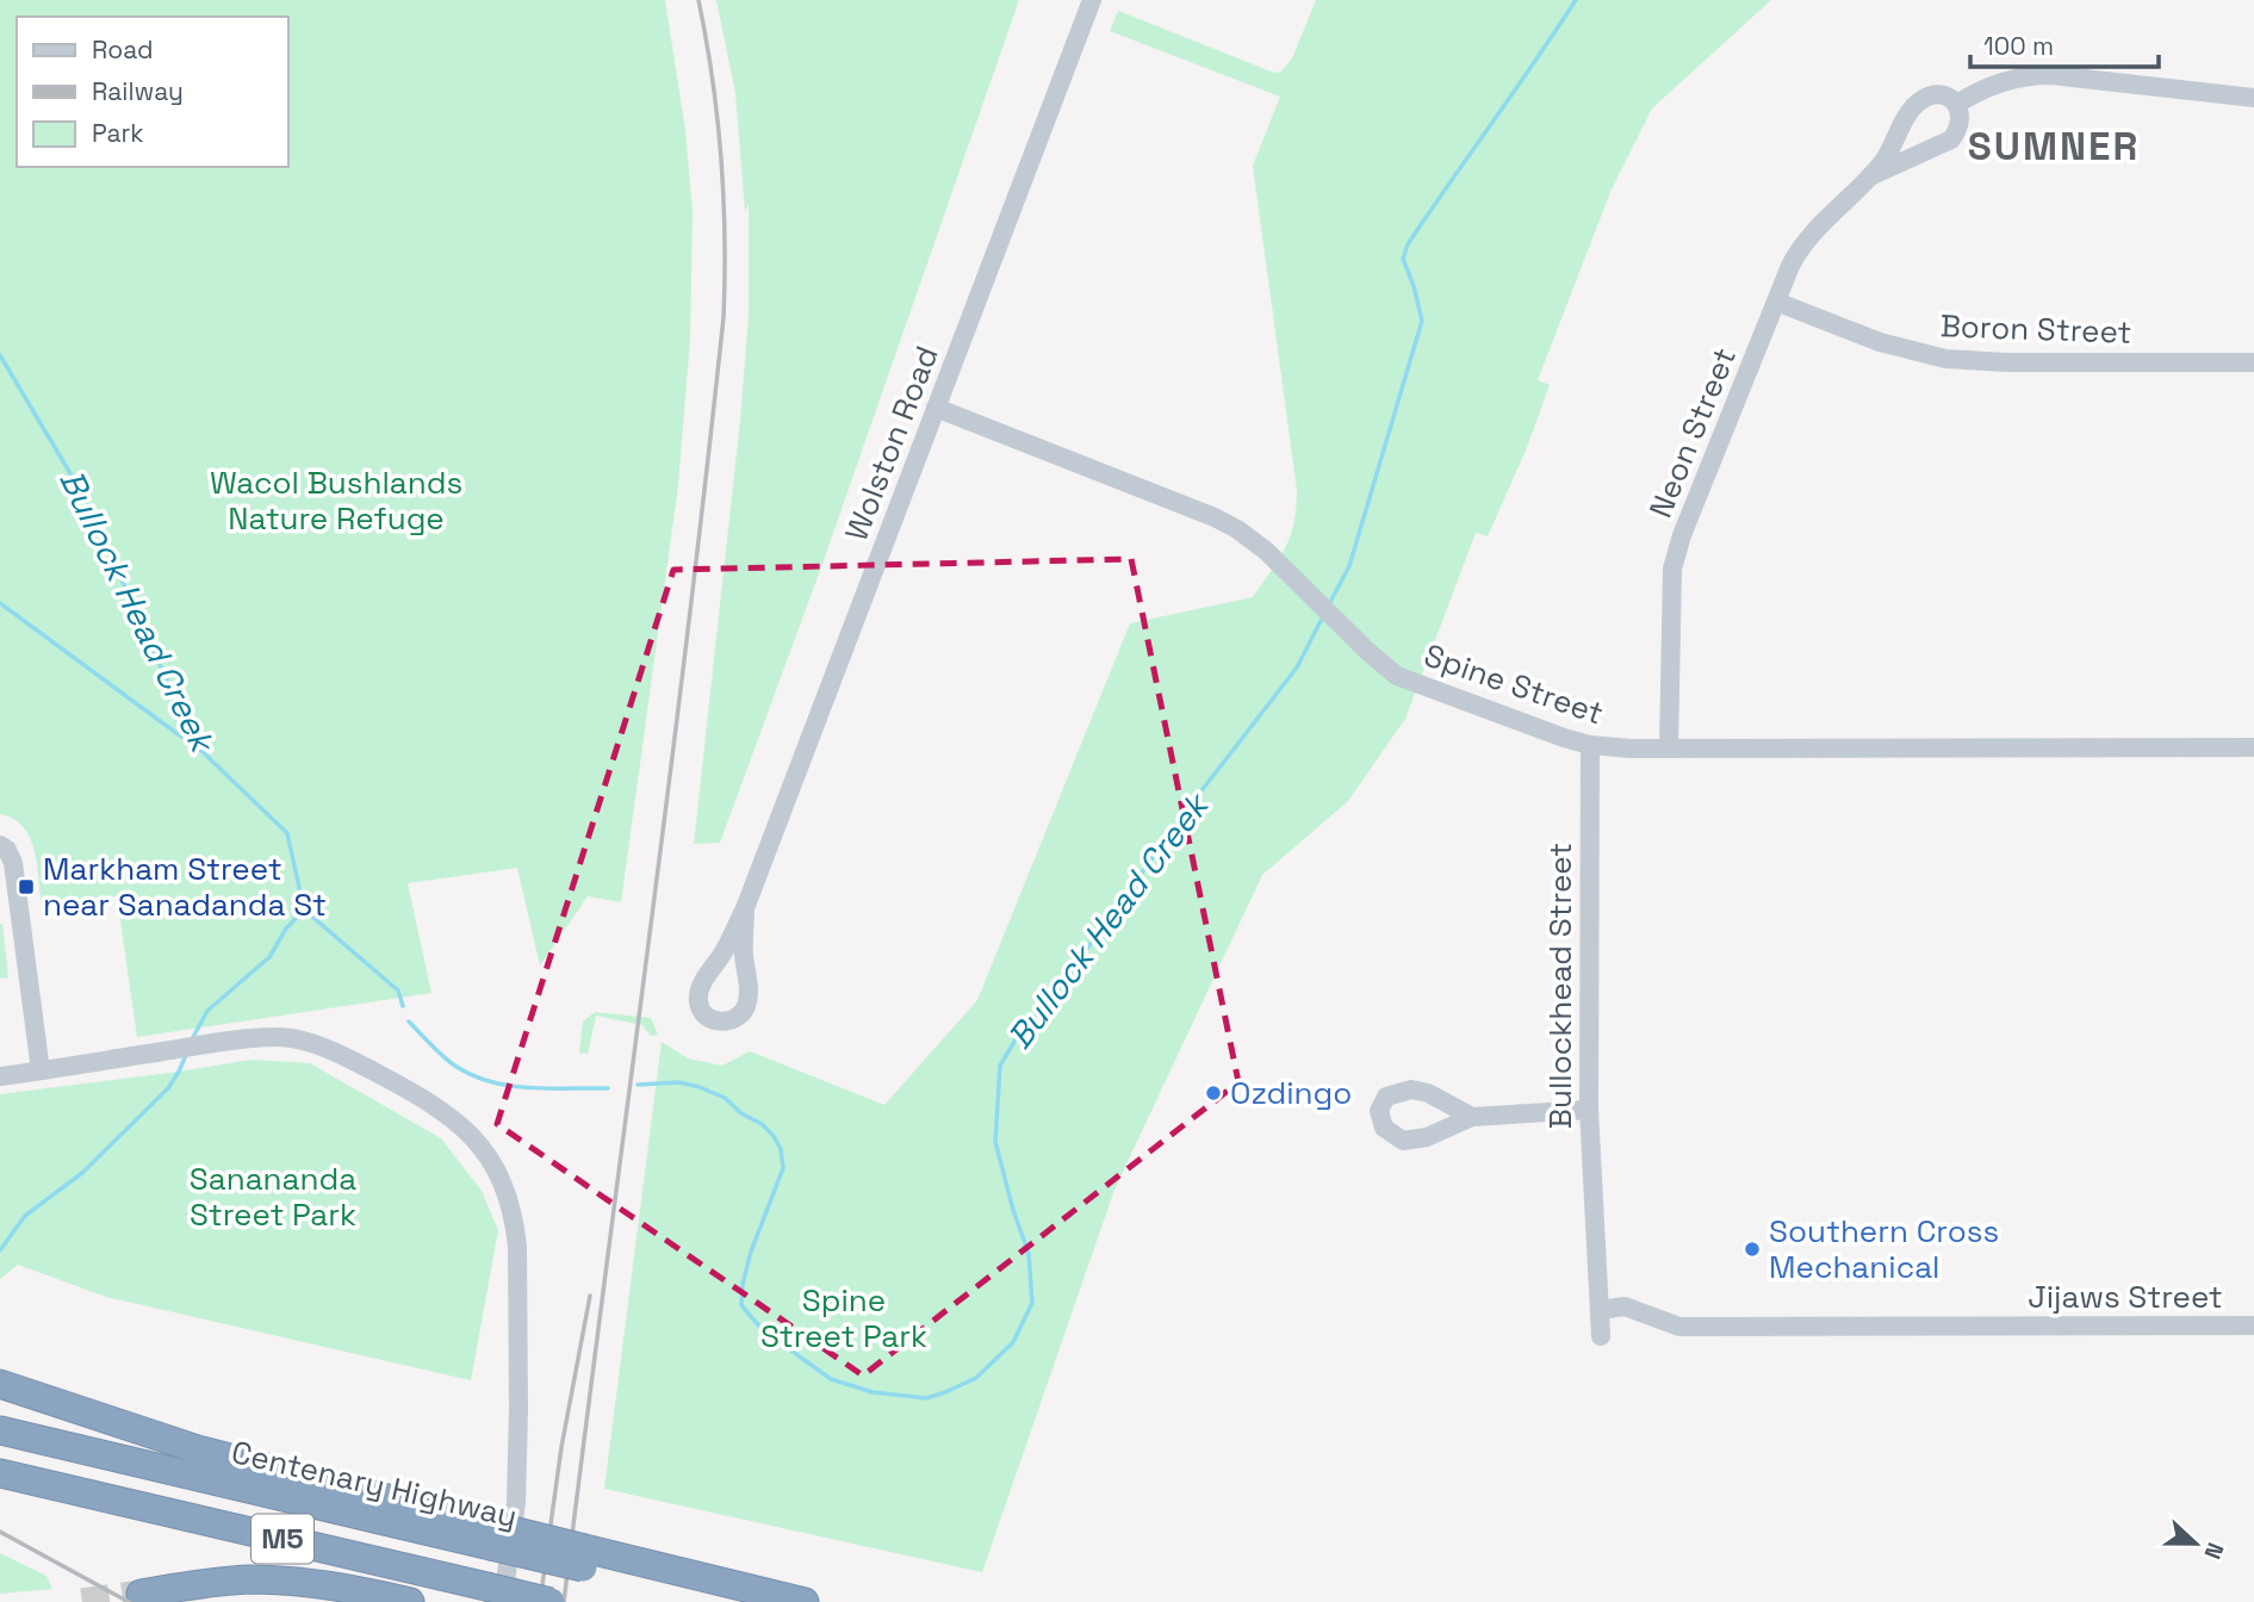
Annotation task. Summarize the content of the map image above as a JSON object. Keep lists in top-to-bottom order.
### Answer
{
  "streets": {
    "highway": ["Centenary Highway", "M5"],
    "street": [
      "Boron Street",
      "Neon Street",
      "Wolston Road",
      "Spine Street",
      "Bullockhead Street",
      "Jijaws Street"
    ]
  },
  "crossings": [
    ["Boron Street", "Neon Street"],
    ["Neon Street", "Spine Street"],
    ["Wolston Road", "Spine Street"],
    ["Spine Street", "Bullockhead Street"],
    ["Bullockhead Street", "Jijaws Street"]
  ],
  "districts": ["SUMNER"],
  "water": ["Bullock Head Creek"],
  "parks": ["Wacol Bushlands Nature Refuge", "Sanananda Street Park", "Spine Street Park"],
  "places": {
    "transit": ["Markham Street near Sanadanda St"],
    "other": ["Ozdingo", "Southern Cross Mechanical"]
  },
  "legend": ["Road", "Railway", "Park"],
  "scale_bar": "100 m",
  "north": "right"
}
